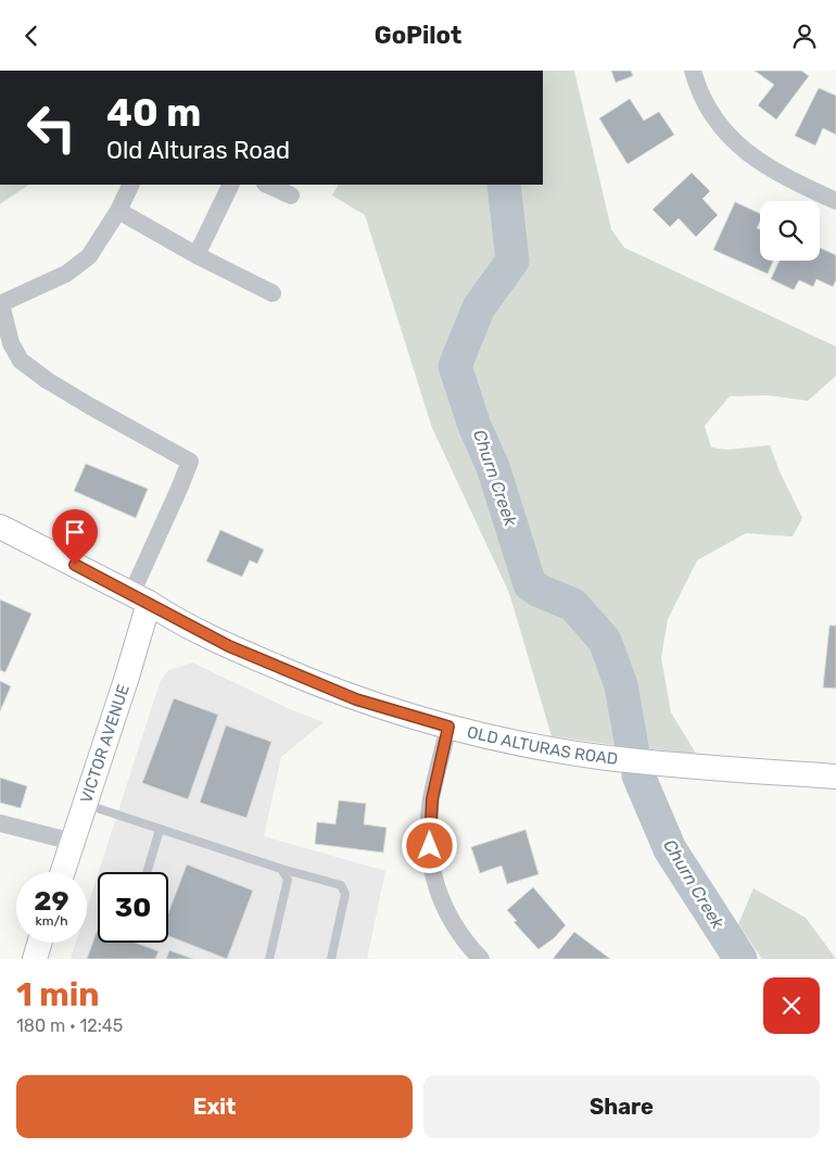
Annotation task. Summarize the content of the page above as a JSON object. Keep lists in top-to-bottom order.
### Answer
{
  "streets": {
    "main road": ["VICTOR AVENUE", "OLD ALTURAS ROAD"]
  },
  "crossings": [
    ["VICTOR AVENUE", "OLD ALTURAS ROAD"]
  ],
  "water": ["Churn Creek"],
  "page": {
    "header": "GoPilot",
    "turn": ["40 m", "Old Alturas Road"],
    "speed": "29 km/h",
    "limit": "30",
    "heading": ["1 min", "180 m · 12:45"],
    "buttons": ["Exit", "Share"]
  }
}
